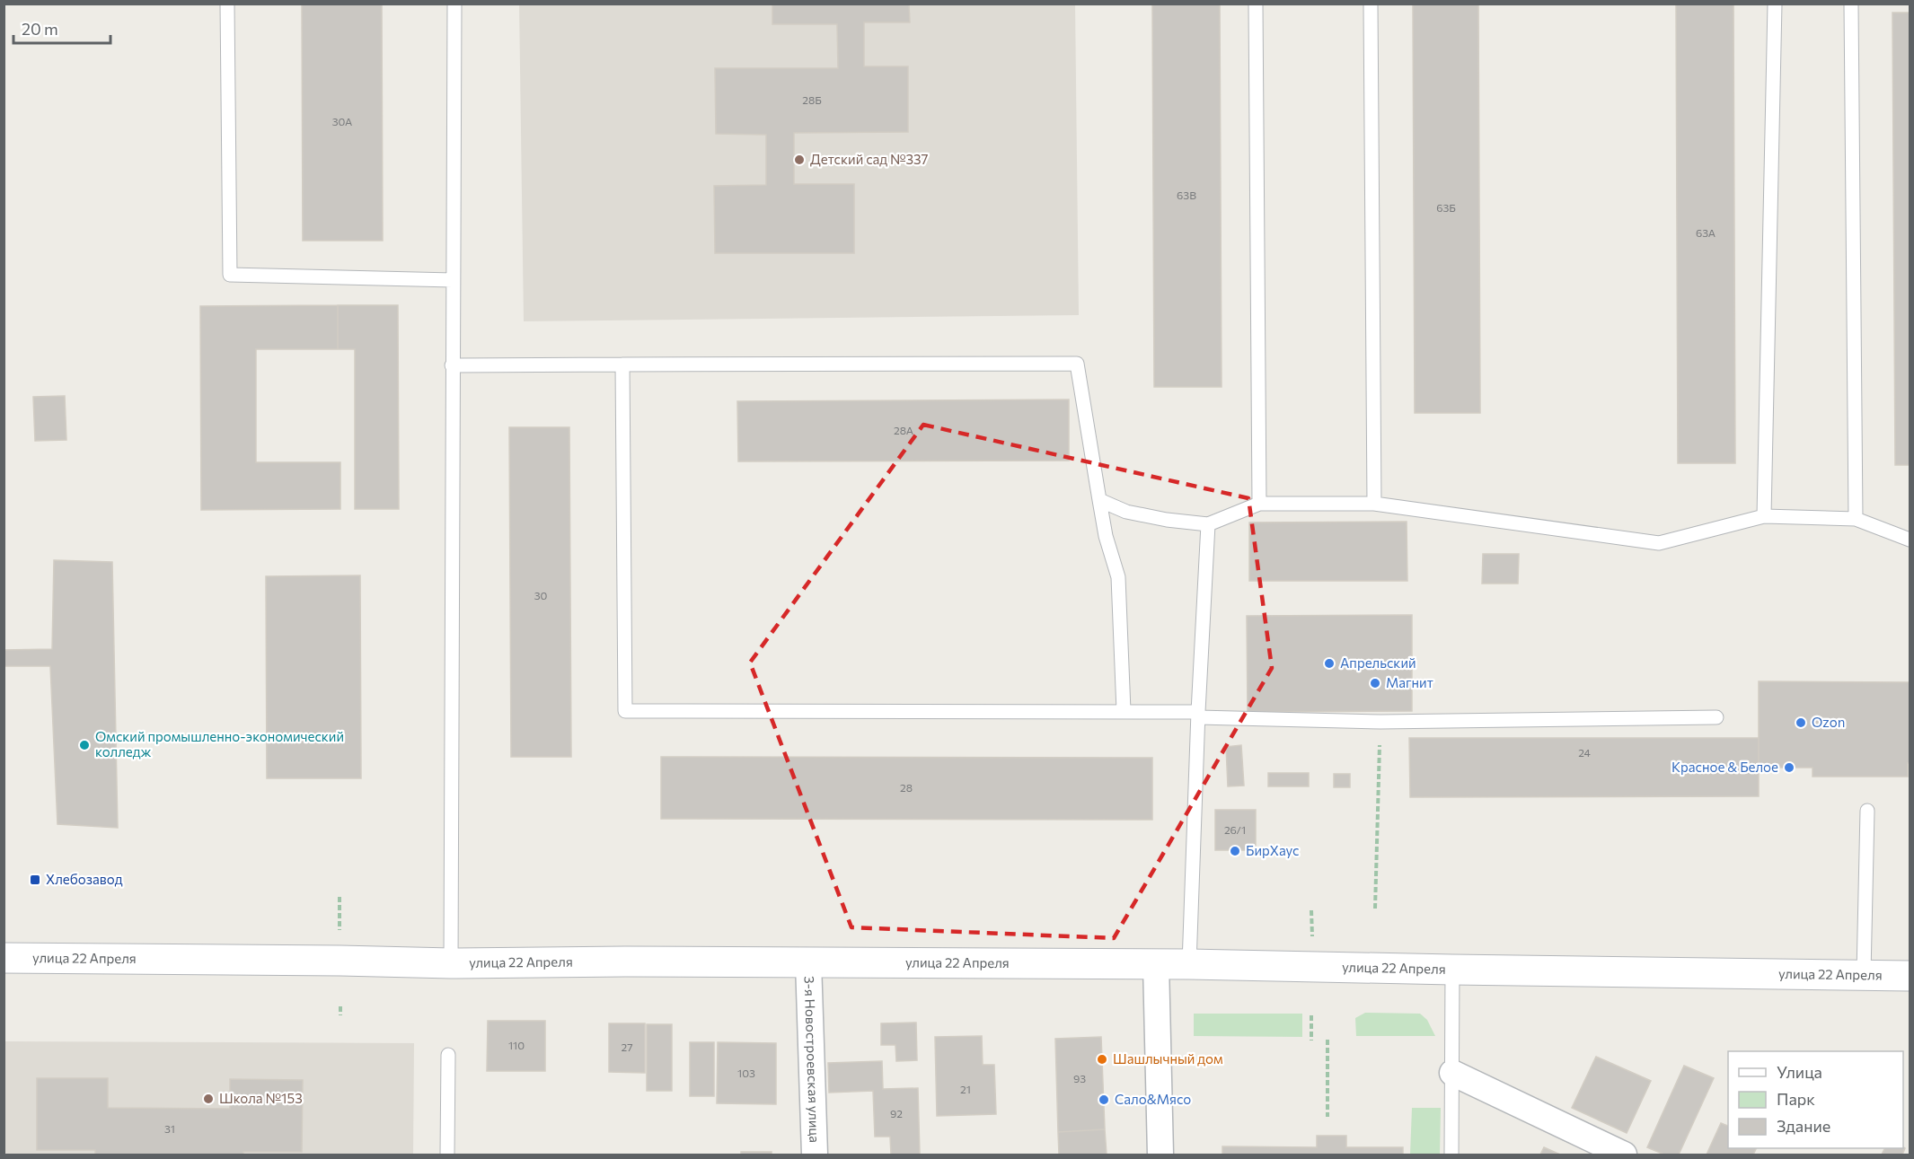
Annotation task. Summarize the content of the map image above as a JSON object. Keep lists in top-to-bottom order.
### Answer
{
  "streets": {
    "main road": ["улица 22 Апреля"],
    "street": ["3-я Новостроевская улица"]
  },
  "crossings": [
    ["улица 22 Апреля", "3-я Новостроевская улица"]
  ],
  "places": {
    "other": [
      "Детский сад №337",
      "Апрельский",
      "Магнит",
      "Ozon",
      "Омский промышленно-экономический колледж",
      "Красное & Белое",
      "БирХаус",
      "Шашлычный дом",
      "Школа №153",
      "Сало&Мясо"
    ],
    "transit": ["Хлебозавод"]
  },
  "house_numbers": [
    "28Б",
    "30А",
    "63В",
    "63Б",
    "63А",
    "28А",
    "30",
    "24",
    "28",
    "26/1",
    "110",
    "27",
    "103",
    "93",
    "21",
    "92",
    "31"
  ],
  "legend": ["Улица", "Парк", "Здание"],
  "scale_bar": "20 m"
}
